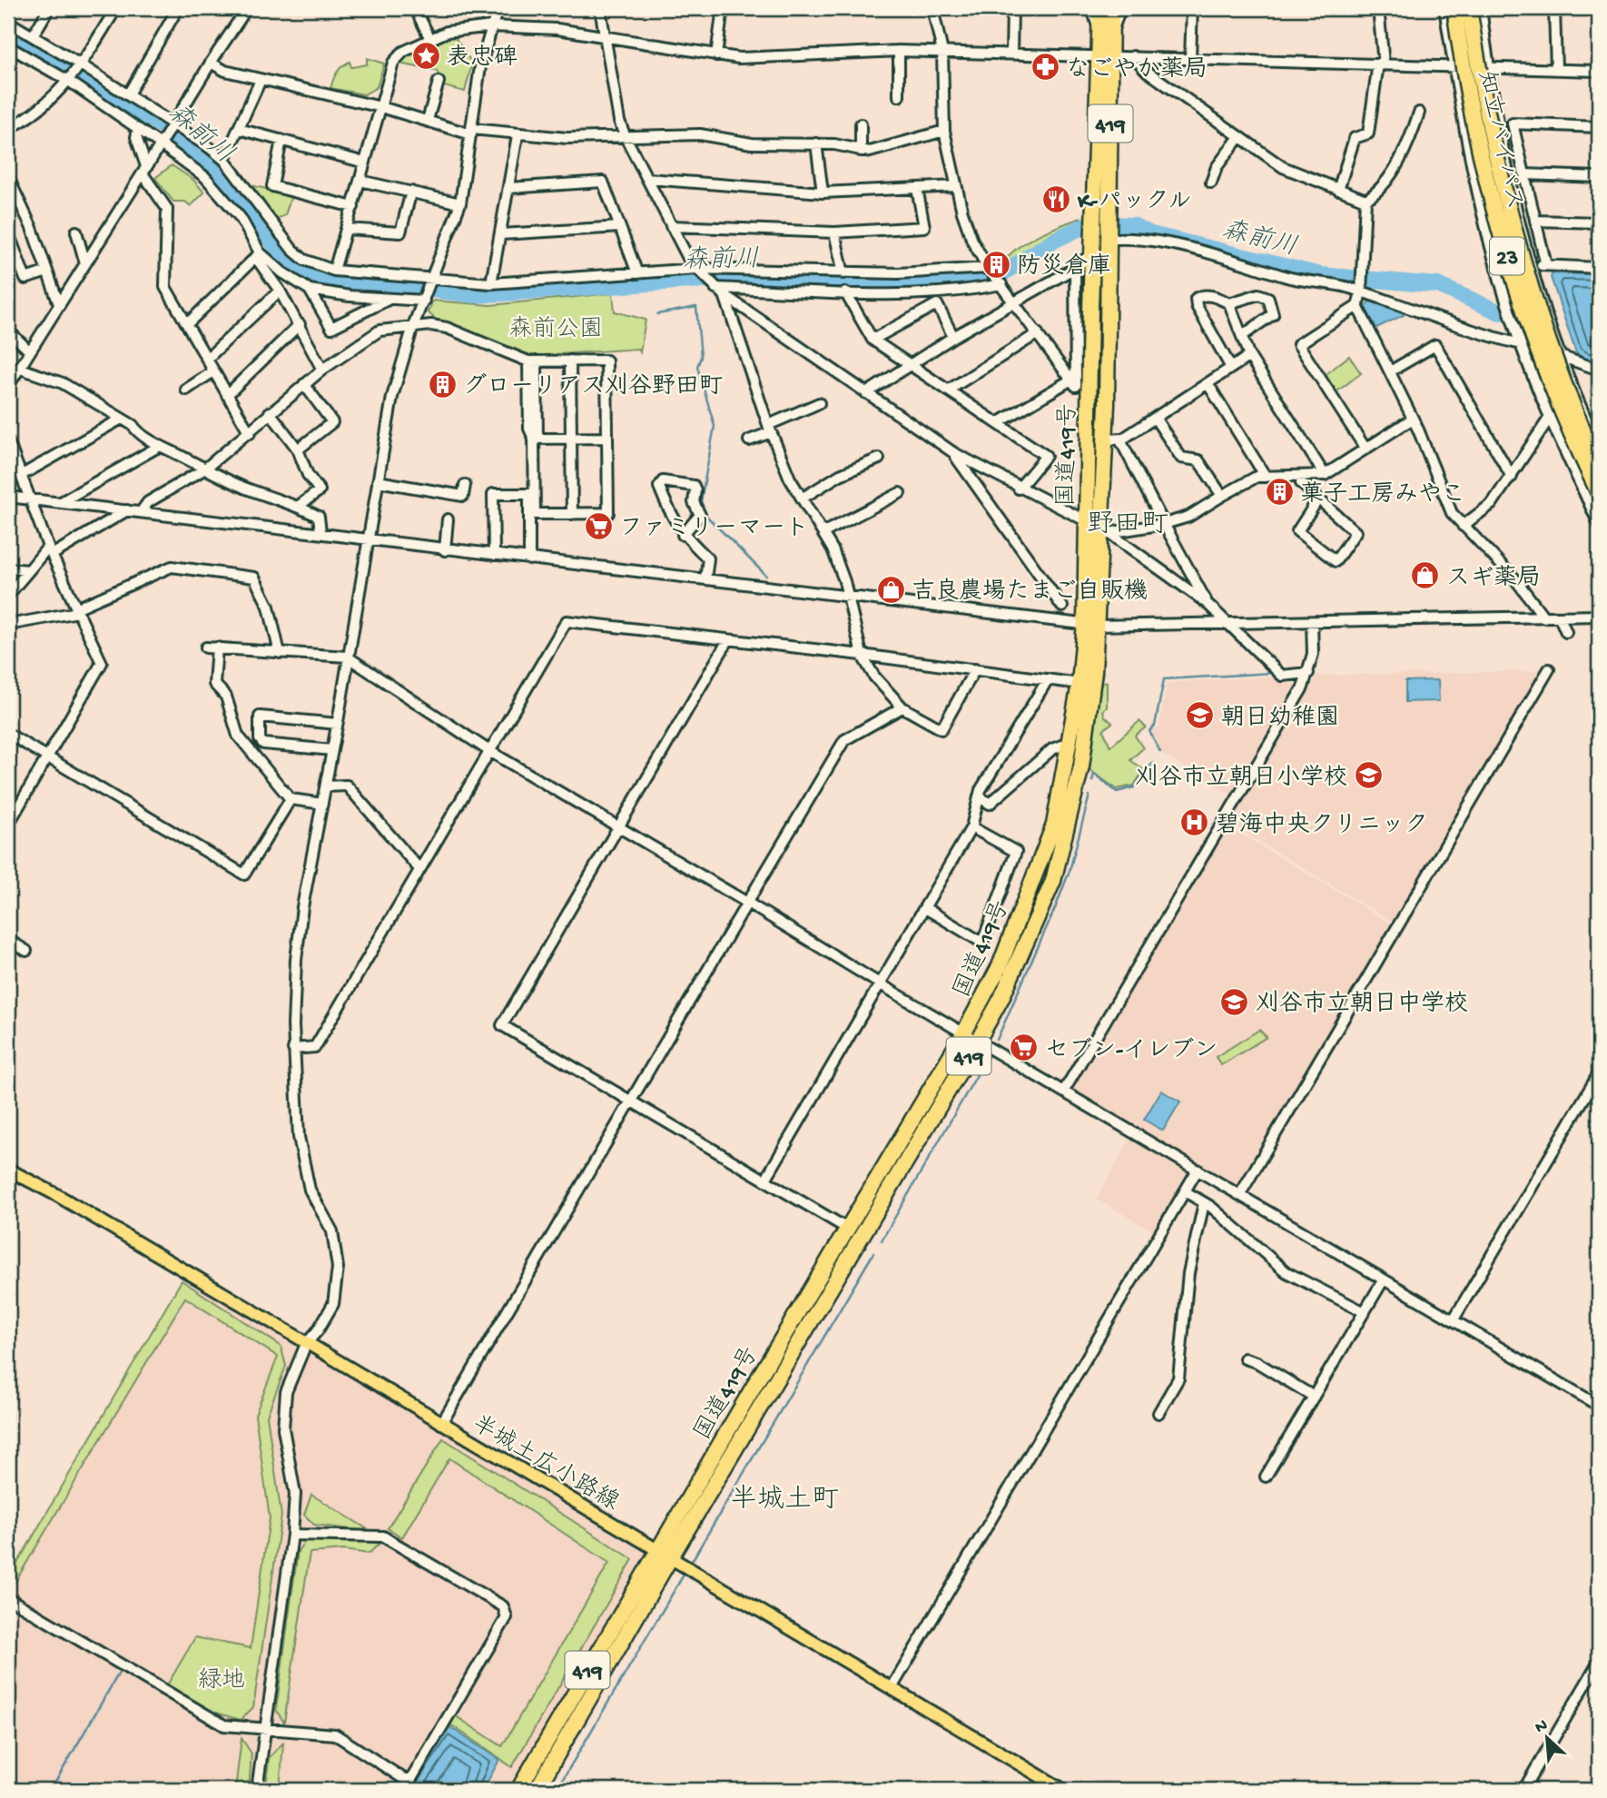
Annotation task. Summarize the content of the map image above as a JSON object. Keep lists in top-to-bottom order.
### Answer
{
  "streets": {
    "highway": [
      "419",
      "知立バイパス",
      "23",
      "国道419号"
    ],
    "main road": ["半城土広小路線"]
  },
  "crossings": [
    ["国道419号", "半城土広小路線"]
  ],
  "districts": ["野田町", "半城土町"],
  "water": ["森前川"],
  "parks": ["森前公園", "緑地"],
  "places": {
    "place": ["表忠碑"],
    "pharmacy": ["なごやか薬局"],
    "restaurant": ["K-パックル"],
    "building": ["防災倉庫", "グローリアス刈谷野田町", "菓子工房みやこ"],
    "supermarket": ["ファミリーマート", "セブン-イレブン"],
    "shop": ["スギ薬局", "吉良農場たまご自販機"],
    "school or university": ["朝日幼稚園", "刈谷市立朝日小学校", "刈谷市立朝日中学校"],
    "hospital": ["碧海中央クリニック"]
  },
  "north": "top left"
}
